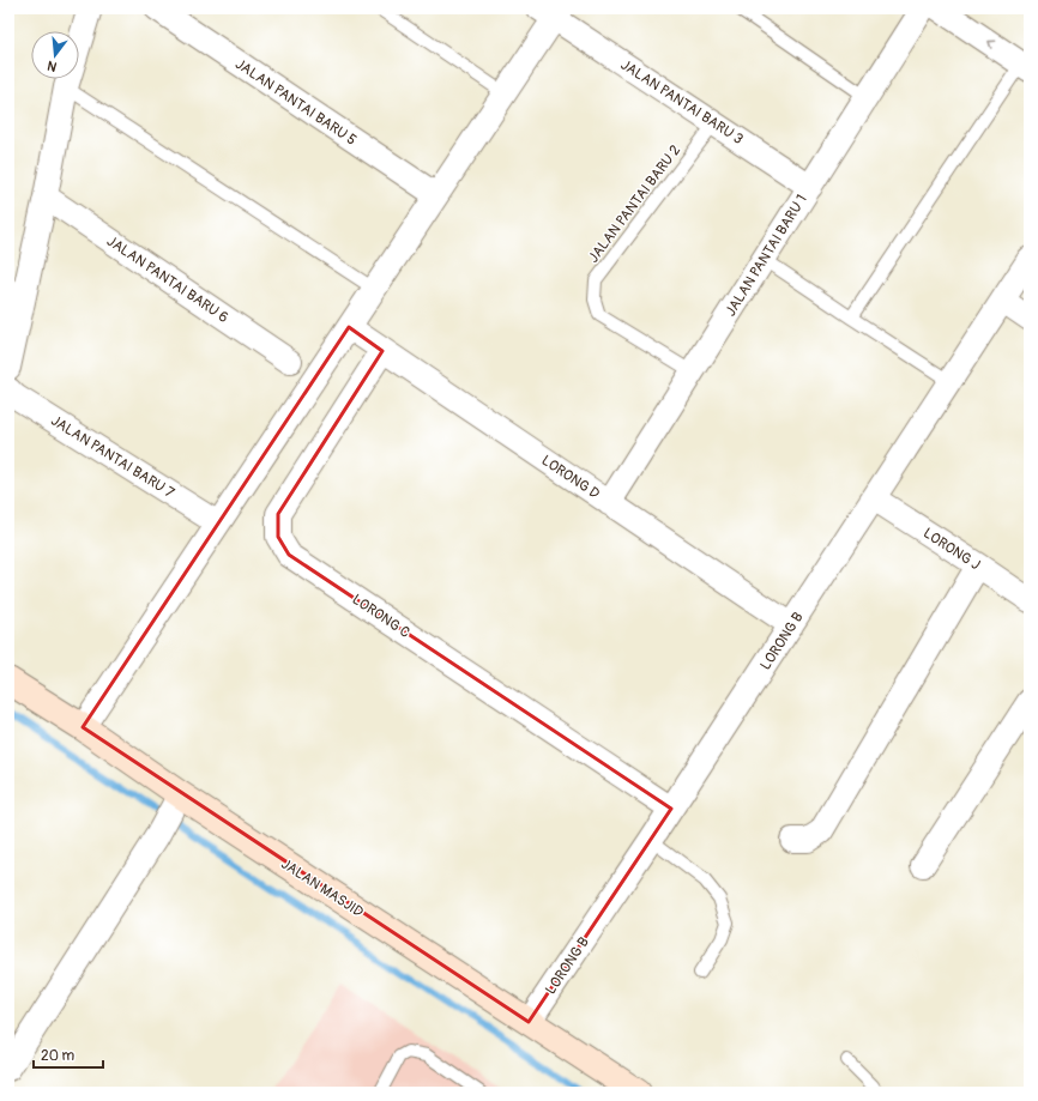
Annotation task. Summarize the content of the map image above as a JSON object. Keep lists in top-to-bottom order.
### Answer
{
  "streets": {
    "street": [
      "JALAN PANTAI BARU 5",
      "JALAN PANTAI BARU 3",
      "JALAN PANTAI BARU 1",
      "JALAN PANTAI BARU 6",
      "JALAN PANTAI BARU 7",
      "LORONG D",
      "LORONG J",
      "LORONG C",
      "LORONG B",
      "JALAN MASJID"
    ],
    "lane": ["JALAN PANTAI BARU 2"]
  },
  "crossings": [
    ["JALAN PANTAI BARU 3", "JALAN PANTAI BARU 2"],
    ["JALAN PANTAI BARU 3", "JALAN PANTAI BARU 1"],
    ["JALAN PANTAI BARU 2", "JALAN PANTAI BARU 1"],
    ["JALAN PANTAI BARU 1", "LORONG D"],
    ["LORONG D", "LORONG C"],
    ["LORONG D", "LORONG B"],
    ["LORONG J", "LORONG B"],
    ["LORONG C", "LORONG B"],
    ["LORONG B", "JALAN MASJID"]
  ],
  "scale_bar": "20 m",
  "north": "bottom"
}
